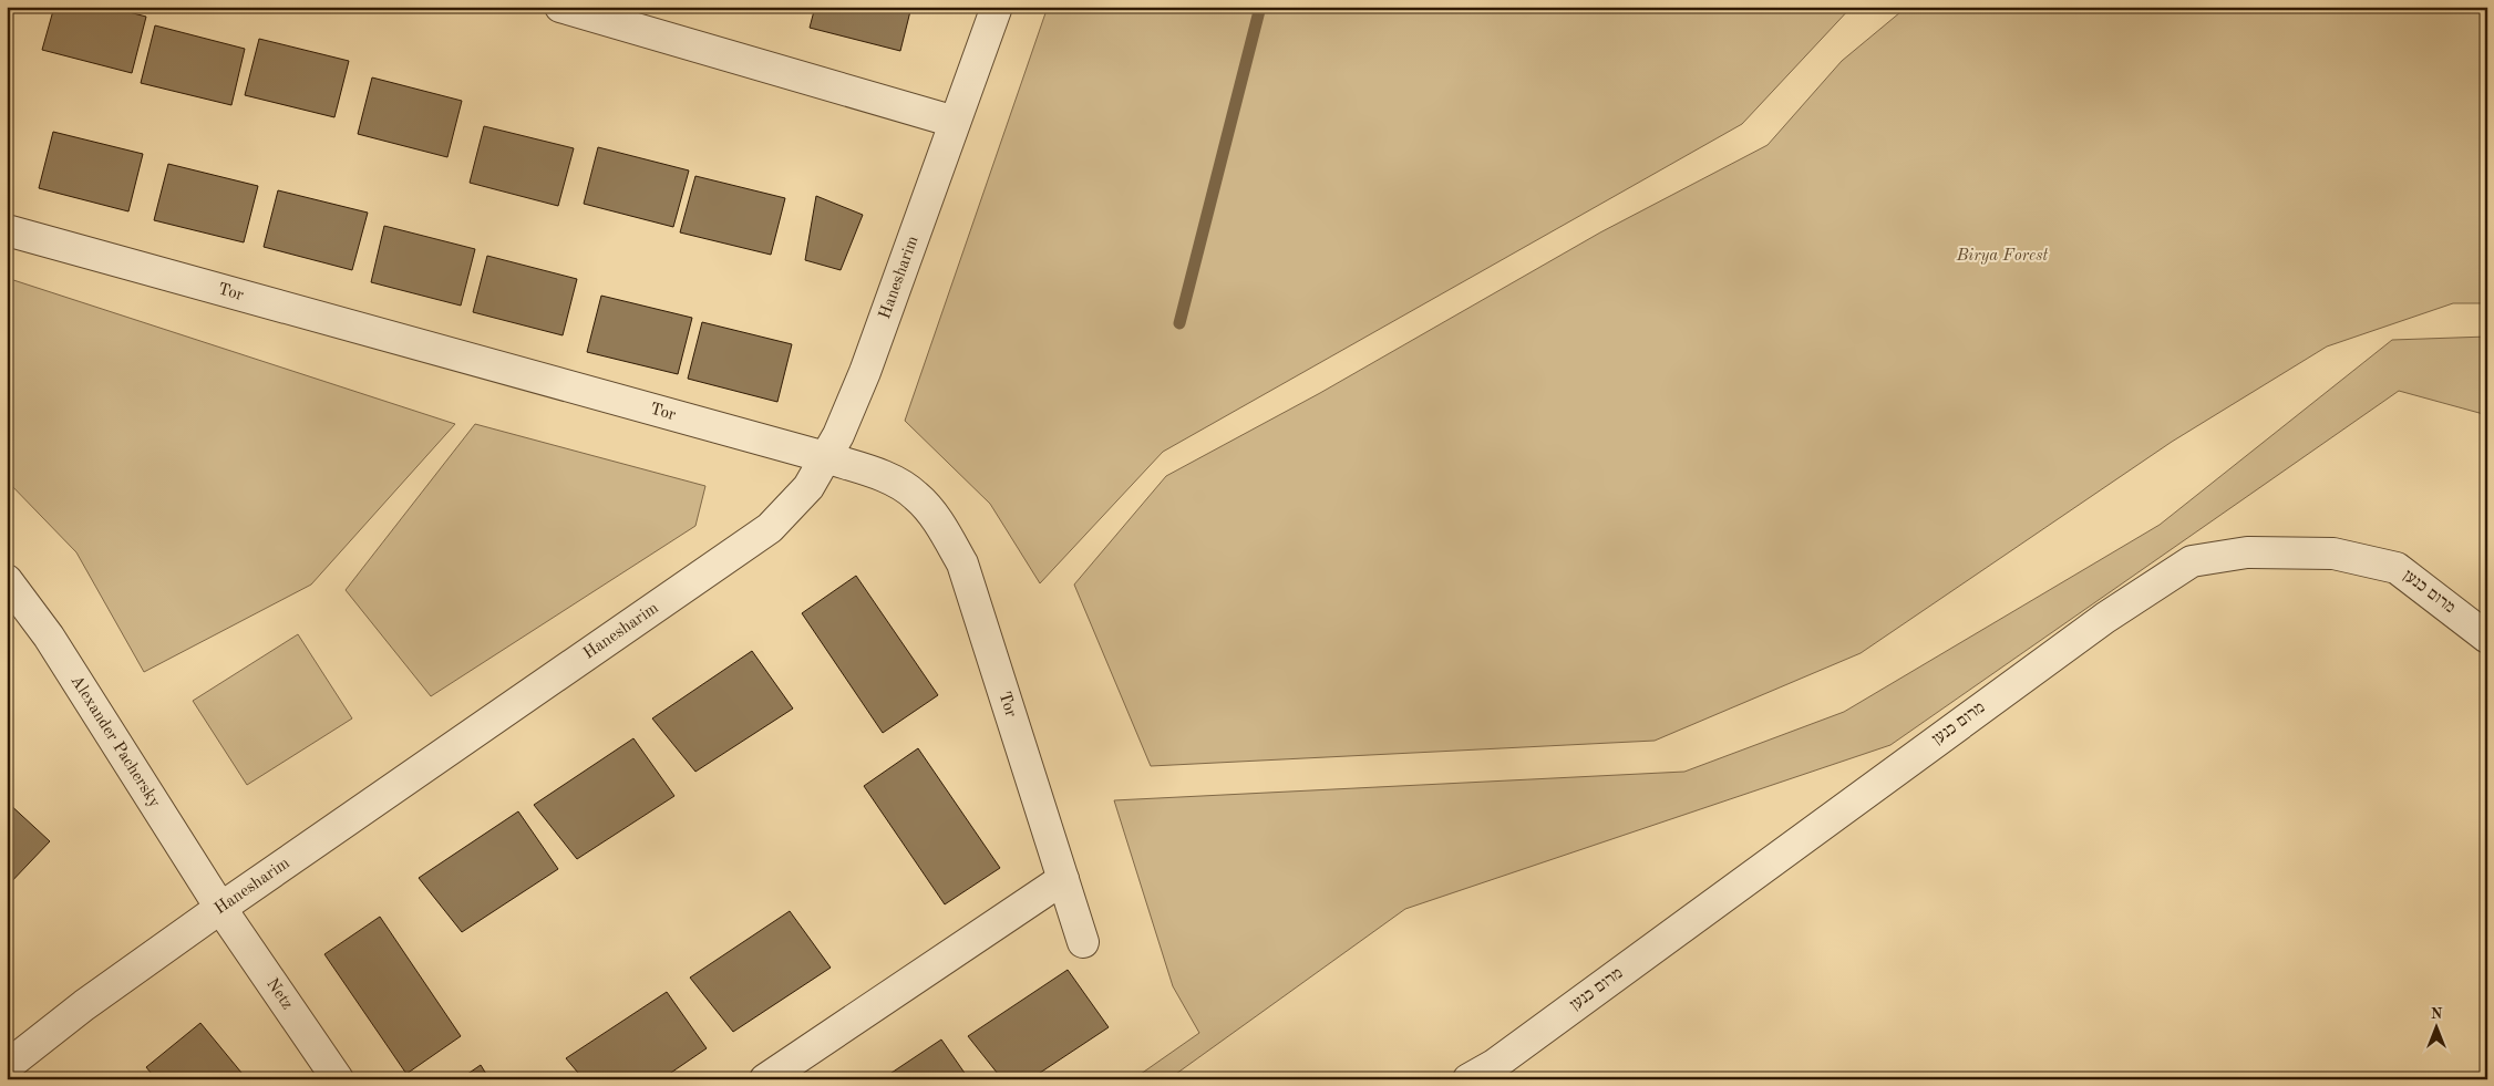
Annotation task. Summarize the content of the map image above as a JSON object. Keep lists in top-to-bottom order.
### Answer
{
  "streets": {
    "street": [
      "Hanesharim",
      "Tor",
      "מרום כנען",
      "Alexander Pachersky",
      "Netz"
    ]
  },
  "crossings": [
    ["Hanesharim", "Tor"],
    ["Hanesharim", "Alexander Pachersky"],
    ["Hanesharim", "Netz"],
    ["Alexander Pachersky", "Netz"]
  ],
  "parks": ["Birya Forest"],
  "north": "top"
}
